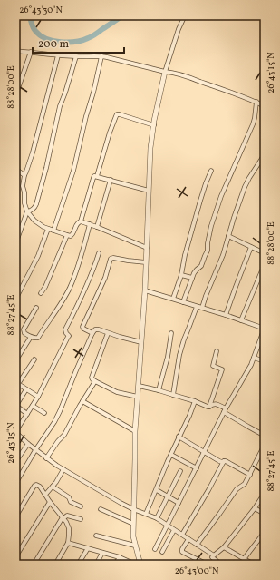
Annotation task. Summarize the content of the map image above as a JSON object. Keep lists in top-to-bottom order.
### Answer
{
  "scale_bar": "200 m",
  "coordinates": [
    "26°43'30\"N",
    "26°43'15\"N",
    "88°28'00\"E",
    "88°27'45\"E",
    "26°43'00\"N"
  ]
}
